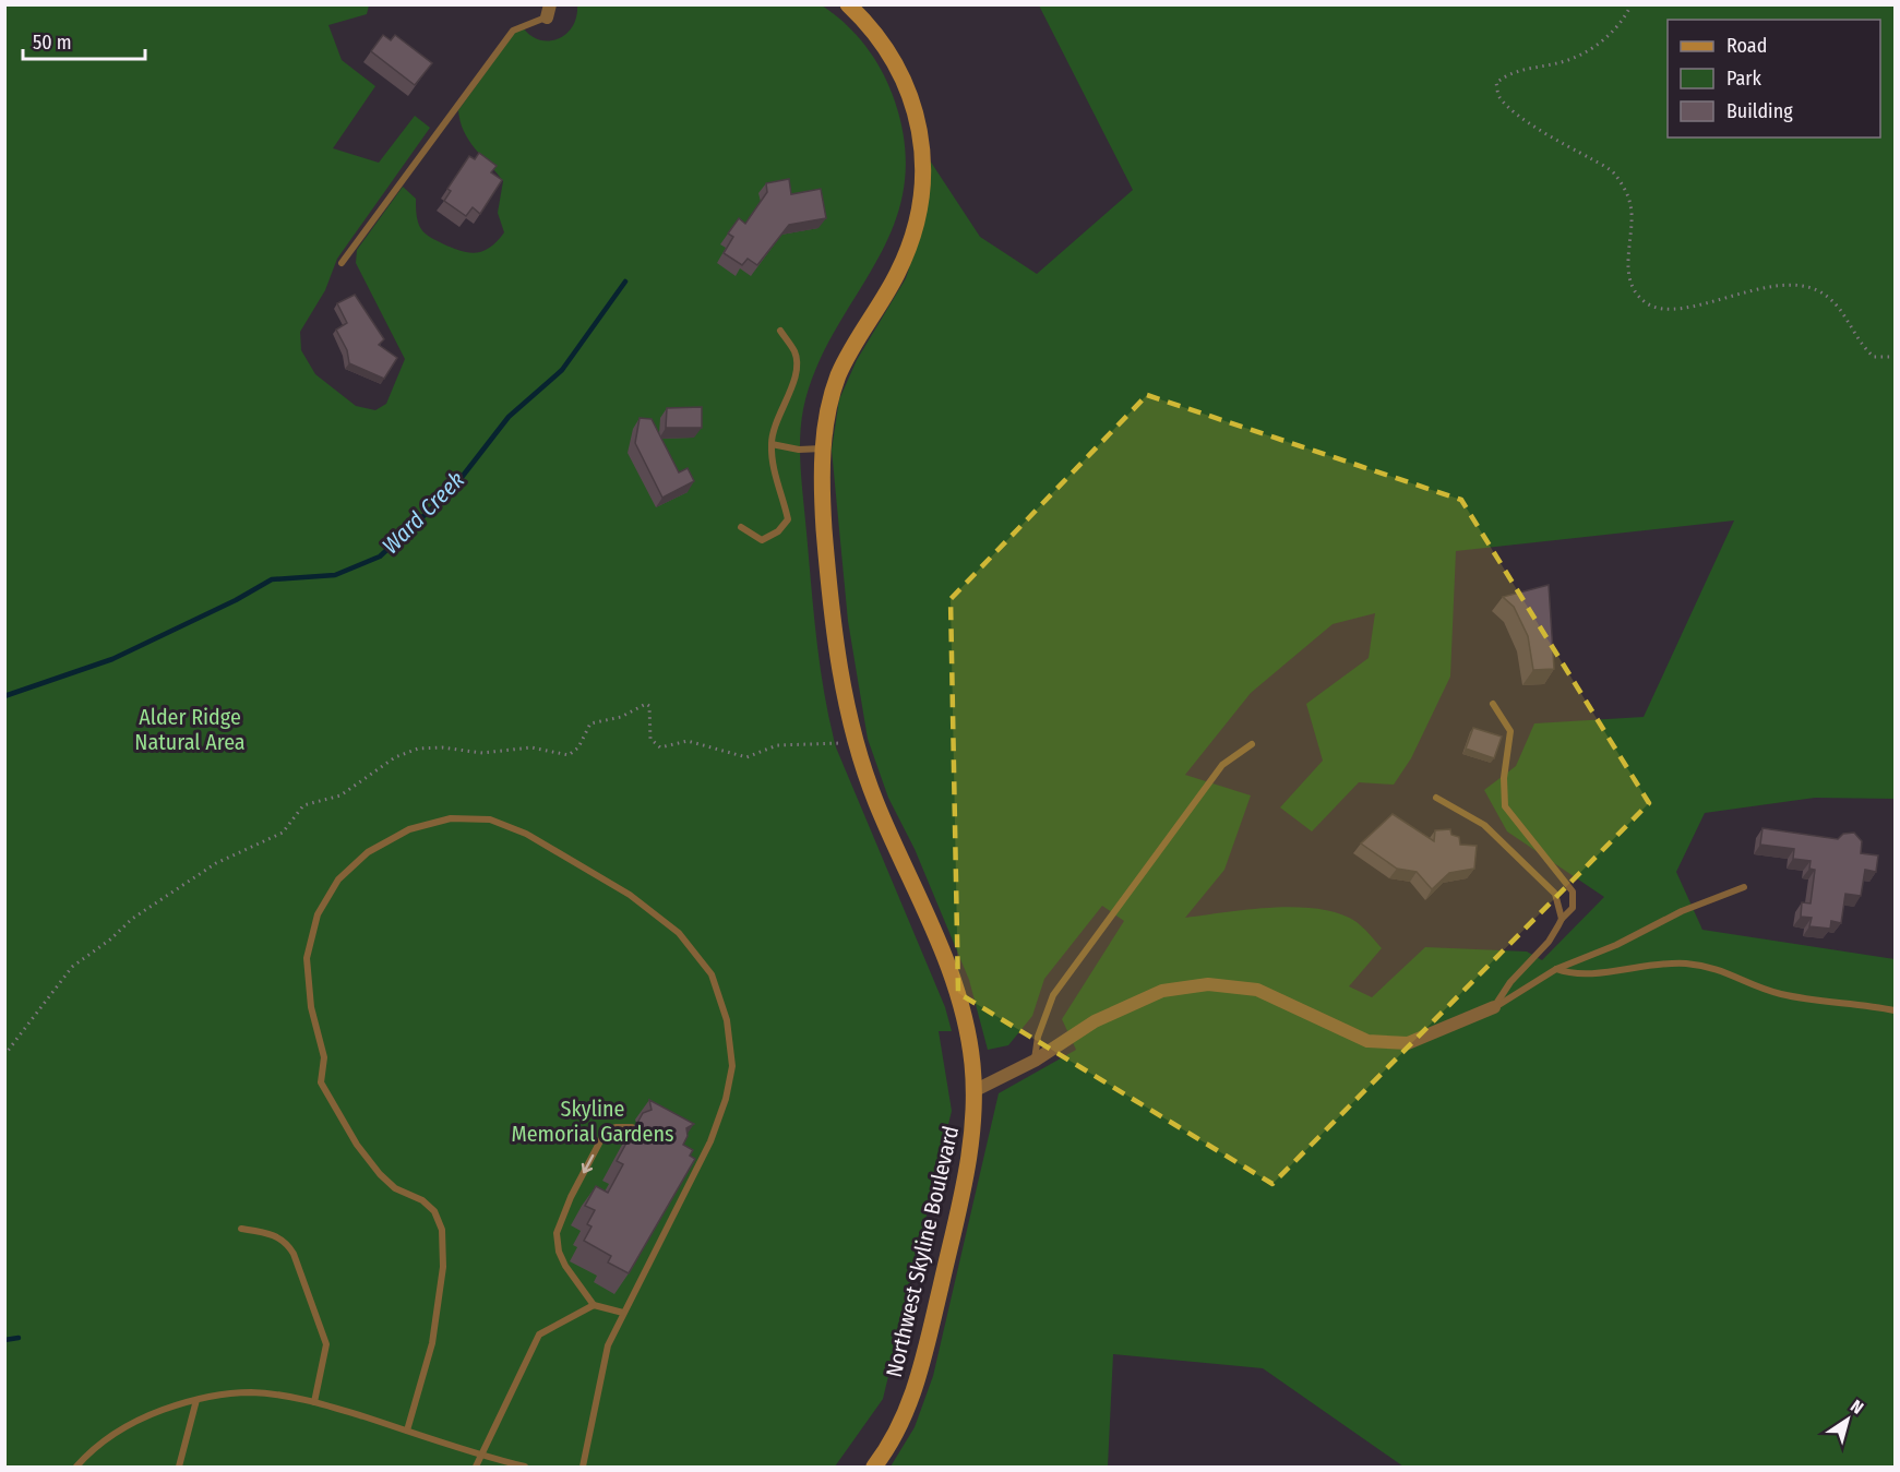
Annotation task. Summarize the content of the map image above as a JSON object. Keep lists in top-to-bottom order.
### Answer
{
  "streets": {
    "main road": ["Northwest Skyline Boulevard"]
  },
  "water": ["Ward Creek"],
  "parks": ["Alder Ridge Natural Area", "Skyline Memorial Gardens"],
  "legend": ["Road", "Park", "Building"],
  "scale_bar": "50 m",
  "north": "top right"
}
